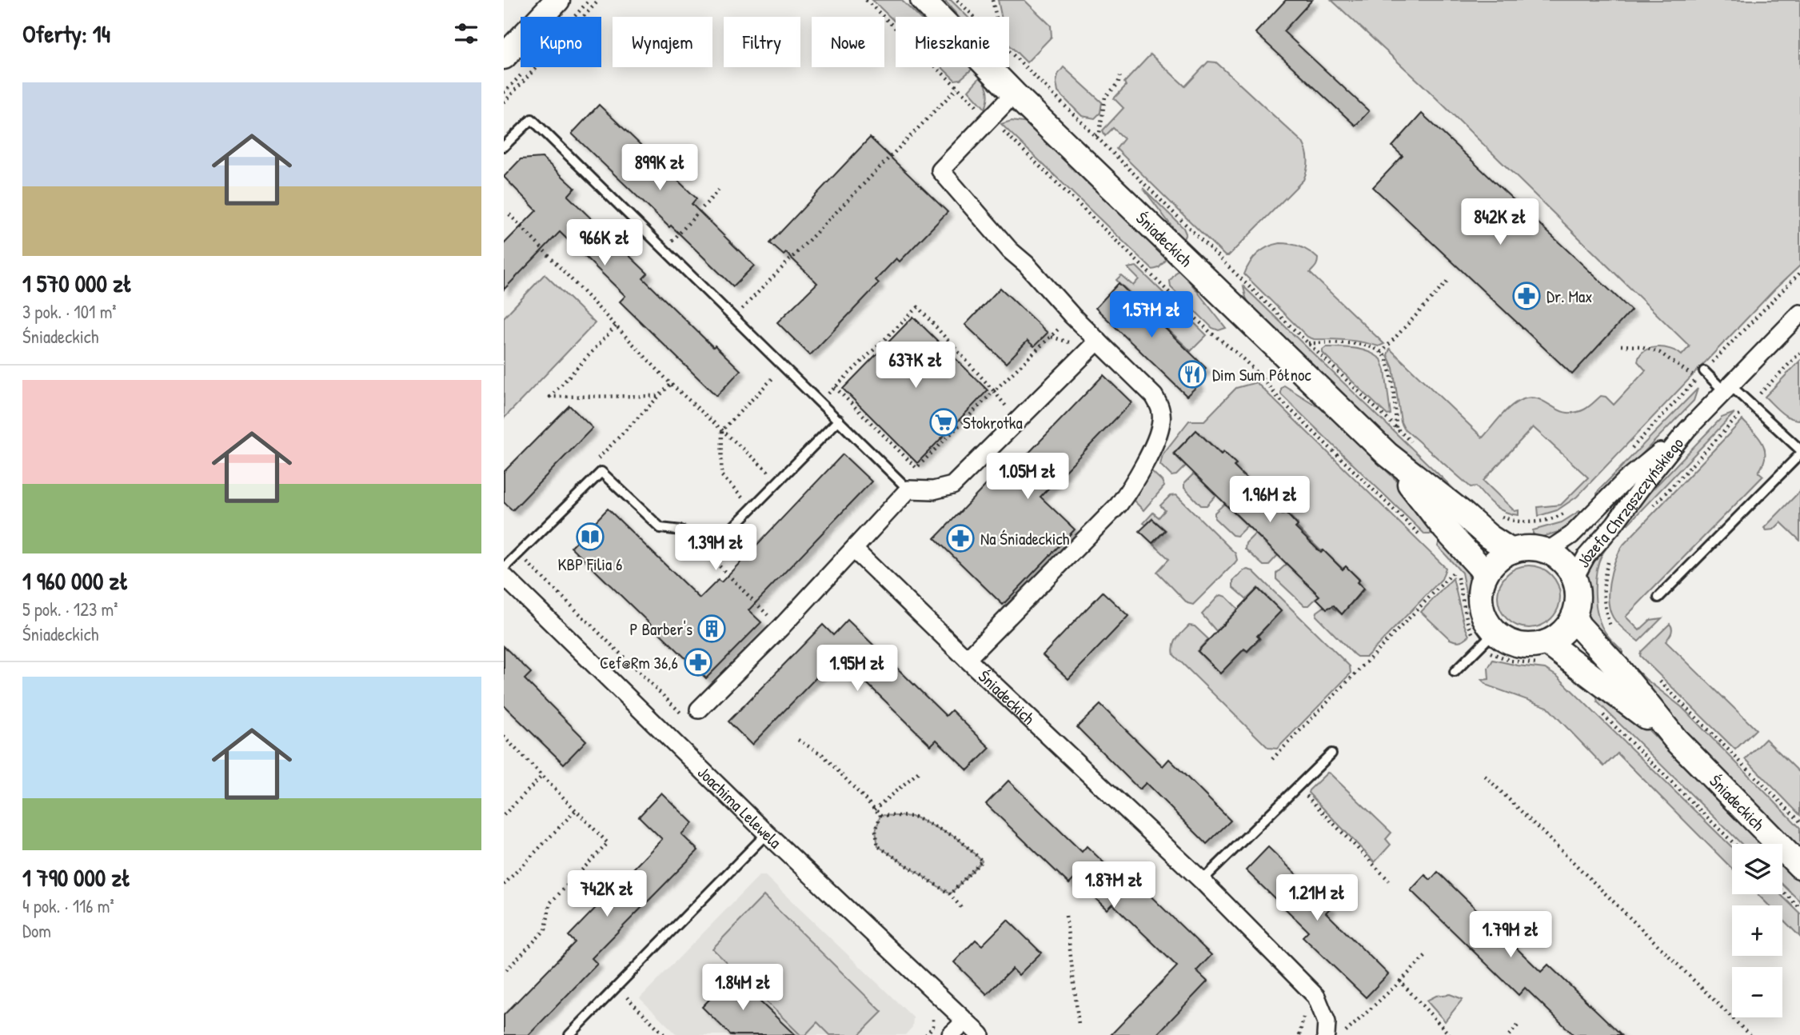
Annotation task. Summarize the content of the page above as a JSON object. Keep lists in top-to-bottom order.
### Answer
{
  "streets": {
    "street": ["Śniadeckich", "Józefa Chrząszczyńskiego", "Joachima Lelewela"]
  },
  "crossings": [
    ["Śniadeckich", "Józefa Chrząszczyńskiego"]
  ],
  "places": {
    "pharmacy": ["Dr. Max", "Na Śniadeckich", "Cef@Rm 36,6"],
    "restaurant": ["Dim Sum Północ"],
    "supermarket": ["Stokrotka"],
    "library": ["KBP Filia 6"],
    "building": ["P Barber's"]
  },
  "page": {
    "heading": "Oferty: 14",
    "chip": [
      "Kupno",
      "Wynajem",
      "Filtry",
      "Nowe",
      "Mieszkanie"
    ],
    "list": [
      {
        "name": "1 570 000 zł",
        "note": "3 pok. · 101 m² · Śniadeckich"
      },
      {
        "name": "1 960 000 zł",
        "note": "5 pok. · 123 m² · Śniadeckich"
      },
      {
        "name": "1 790 000 zł",
        "note": "4 pok. · 116 m² · Dom"
      }
    ],
    "price": [
      "899K zł",
      "842K zł",
      "966K zł",
      "1.57M zł",
      "637K zł",
      "1.05M zł",
      "1.96M zł",
      "1.39M zł",
      "1.95M zł",
      "1.87M zł",
      "742K zł",
      "1.21M zł",
      "1.79M zł",
      "1.84M zł"
    ],
    "map_buttons": ["+", "−"]
  }
}
